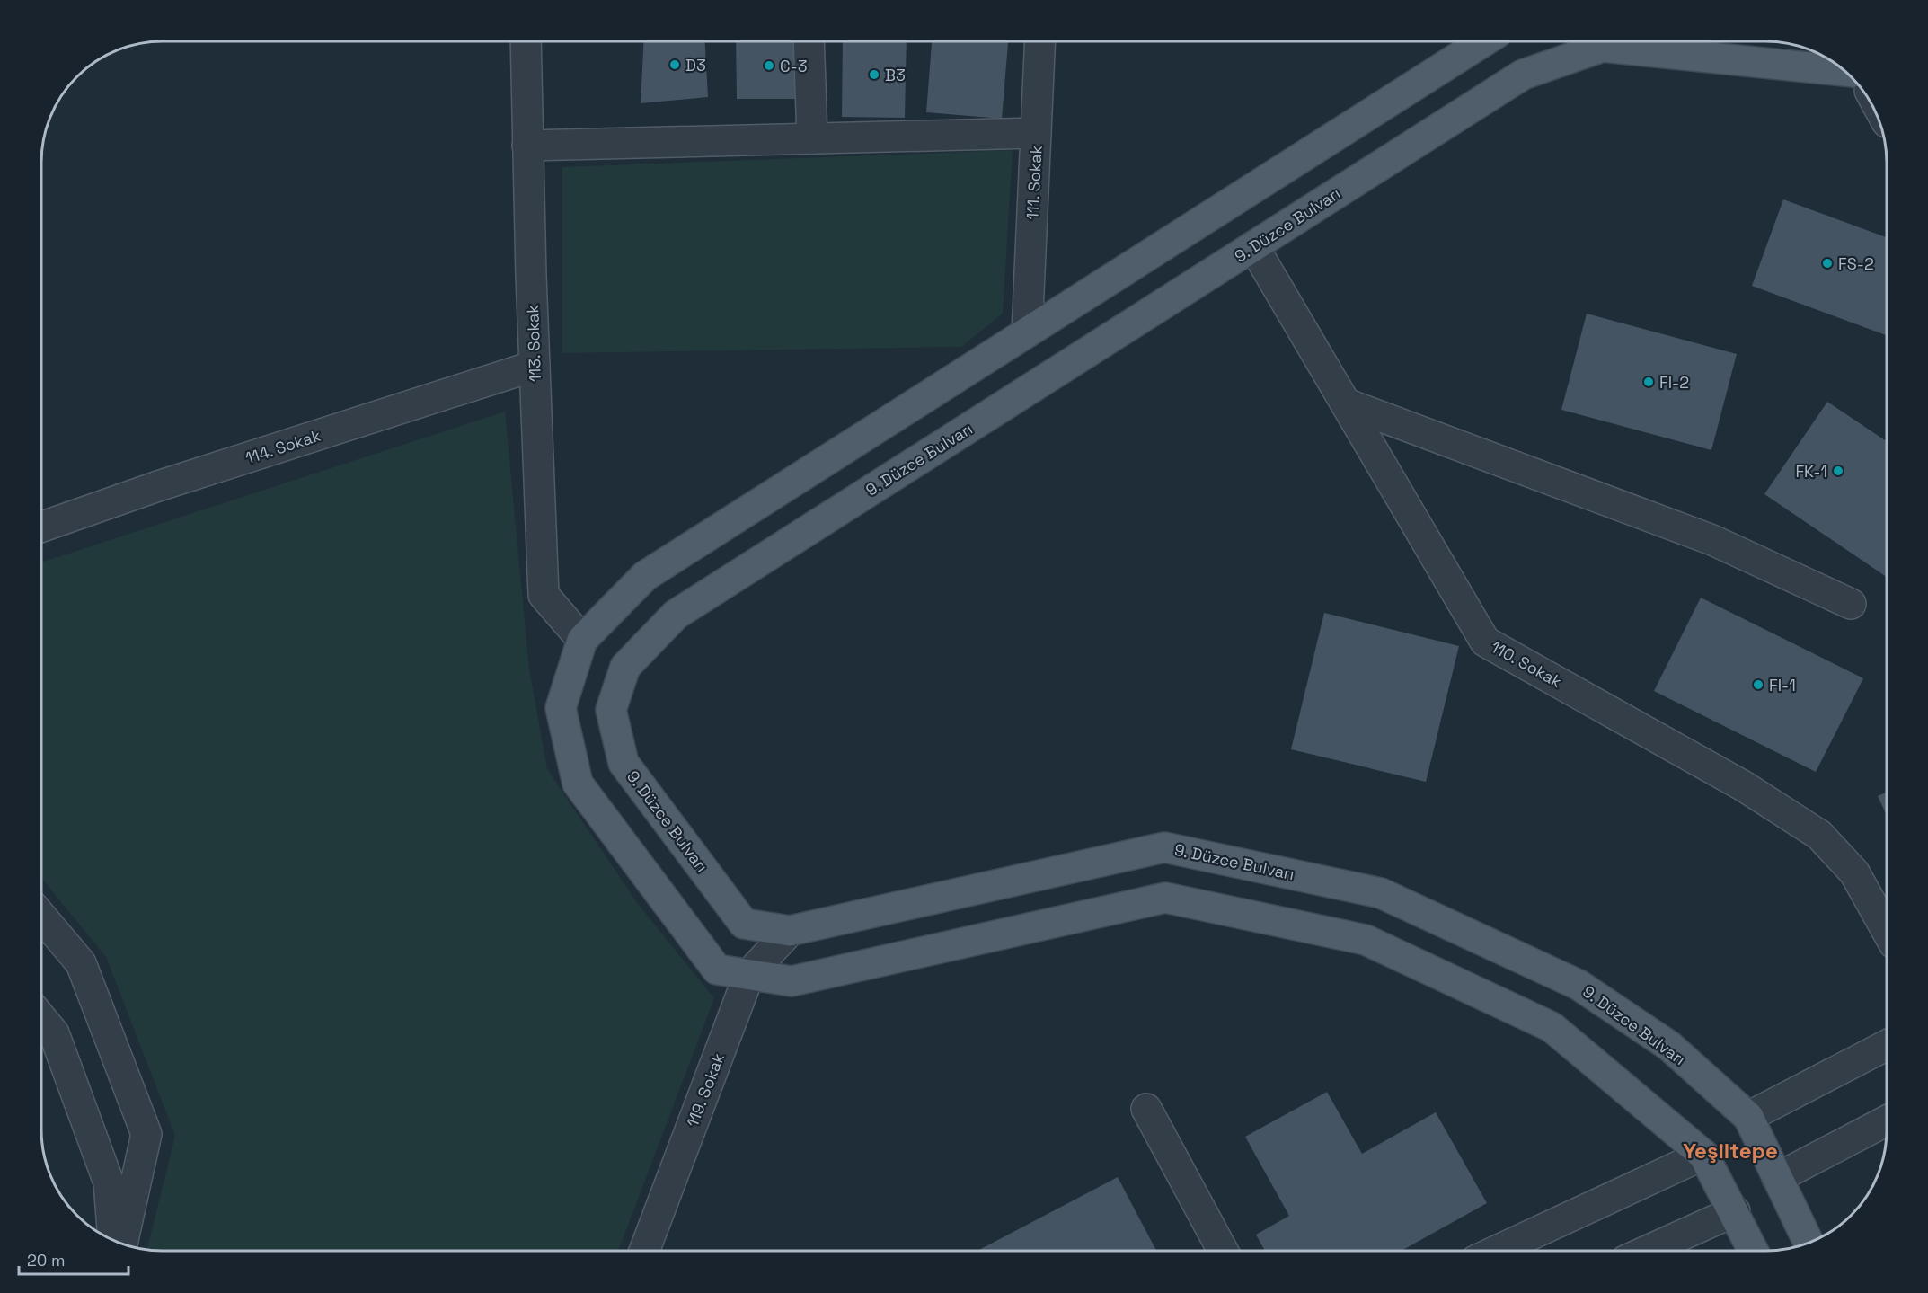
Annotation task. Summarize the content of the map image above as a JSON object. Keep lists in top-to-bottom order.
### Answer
{
  "streets": {
    "main road": ["9. Düzce Bulvarı"],
    "street": [
      "111. Sokak",
      "113. Sokak",
      "114. Sokak",
      "110. Sokak",
      "119. Sokak"
    ]
  },
  "crossings": [
    ["9. Düzce Bulvarı", "110. Sokak"],
    ["9. Düzce Bulvarı", "119. Sokak"],
    ["113. Sokak", "114. Sokak"]
  ],
  "districts": ["Yeşiltepe"],
  "places": [
    "D3",
    "C-3",
    "B3",
    "FS-2",
    "FI-2",
    "FK-1",
    "FI-1"
  ],
  "scale_bar": "20 m"
}
